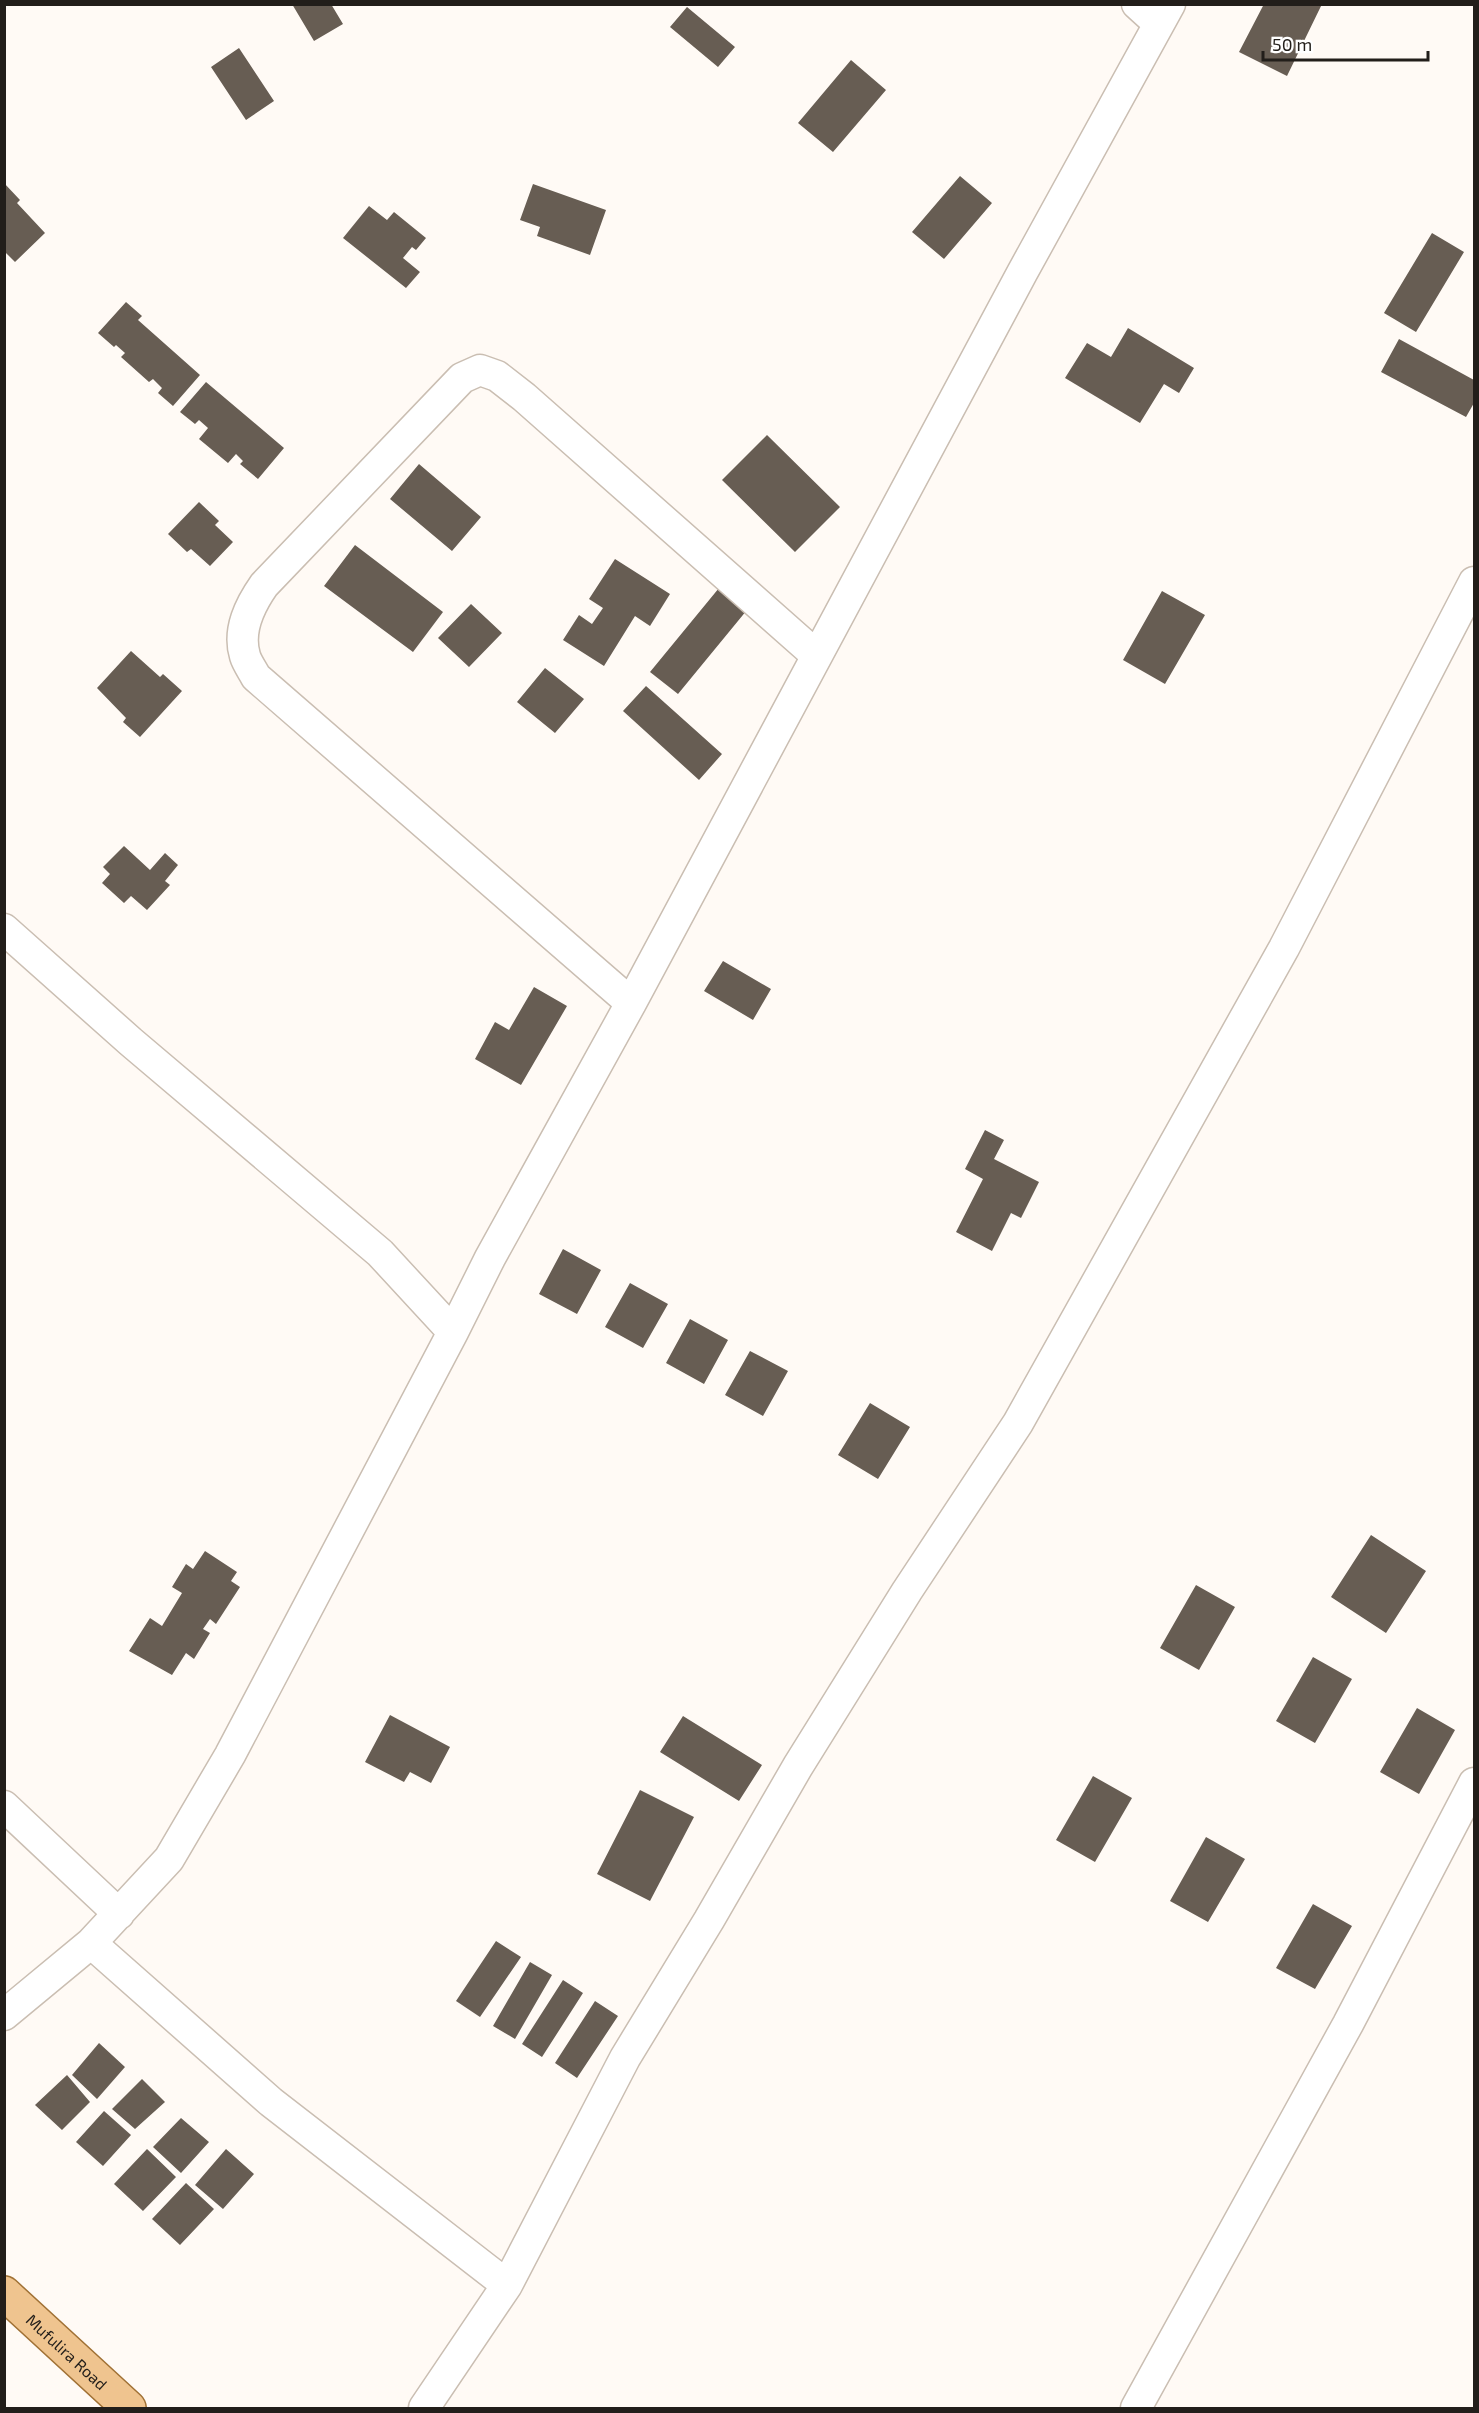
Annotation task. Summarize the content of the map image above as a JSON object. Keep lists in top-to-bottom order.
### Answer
{
  "streets": {
    "main road": ["Mufulira Road"]
  },
  "scale_bar": "50 m"
}
